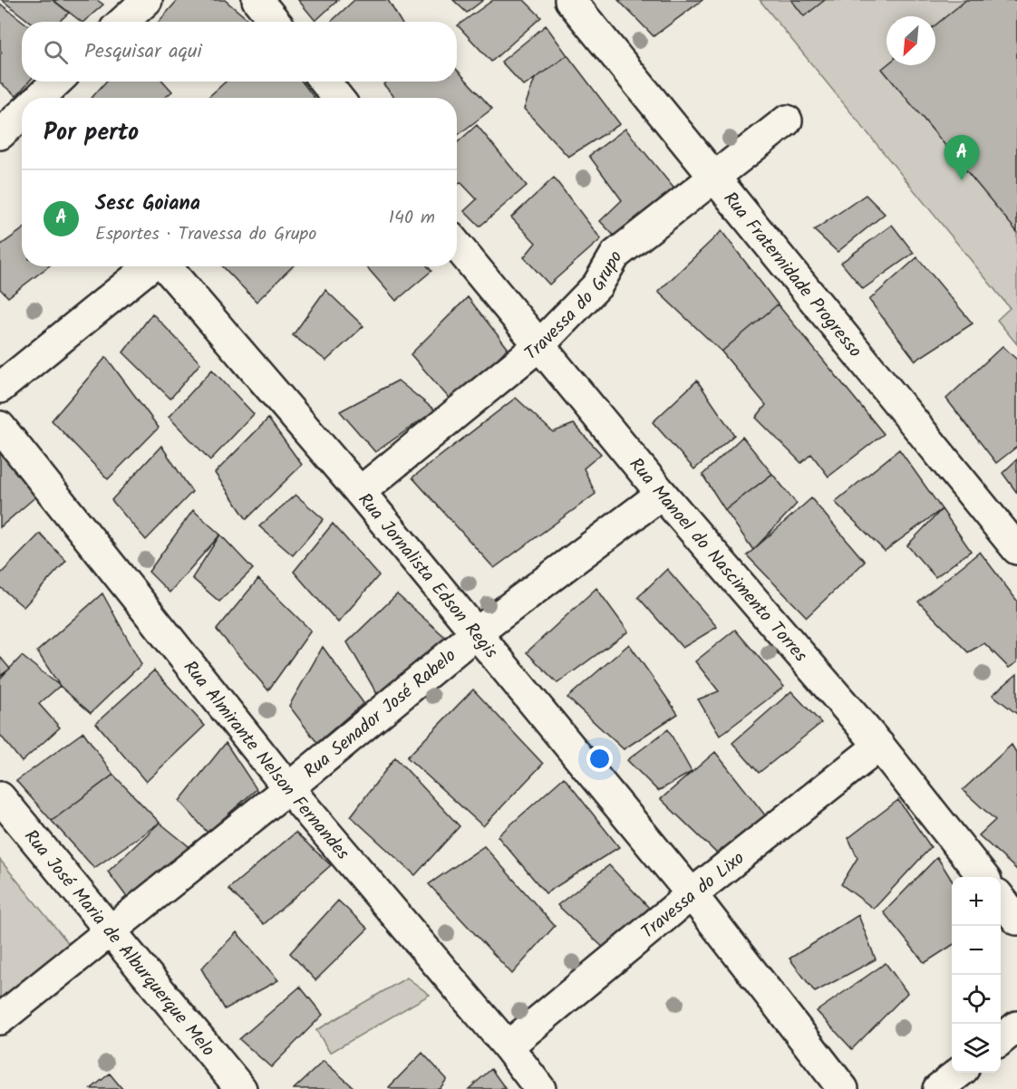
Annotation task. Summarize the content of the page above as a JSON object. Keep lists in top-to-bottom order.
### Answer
{
  "streets": {
    "street": [
      "Rua Fraternidade Progresso",
      "Travessa do Grupo",
      "Rua Manoel do Nascimento Torres",
      "Rua Jornalista Edson Regis",
      "Rua Senador José Rabelo",
      "Rua Almirante Nelson Fernandes",
      "Travessa do Lixo",
      "Rua José Maria de Alburquerque Melo"
    ]
  },
  "crossings": [
    ["Rua Fraternidade Progresso", "Travessa do Grupo"],
    ["Travessa do Grupo", "Rua Manoel do Nascimento Torres"],
    ["Travessa do Grupo", "Rua Jornalista Edson Regis"],
    ["Rua Manoel do Nascimento Torres", "Rua Senador José Rabelo"],
    ["Rua Manoel do Nascimento Torres", "Travessa do Lixo"],
    ["Rua Jornalista Edson Regis", "Rua Senador José Rabelo"],
    ["Rua Jornalista Edson Regis", "Travessa do Lixo"],
    ["Rua Senador José Rabelo", "Rua Almirante Nelson Fernandes"],
    ["Rua Senador José Rabelo", "Rua José Maria de Alburquerque Melo"],
    ["Rua Almirante Nelson Fernandes", "Travessa do Lixo"]
  ],
  "north": "bottom left",
  "page": {
    "search": "Pesquisar aqui",
    "heading": "Por perto",
    "pins": "A",
    "list": [
      {
        "mark": "A",
        "name": "Sesc Goiana",
        "note": "Esportes · Travessa do Grupo",
        "value": "140 m"
      }
    ],
    "map_buttons": ["+", "−"]
  }
}
